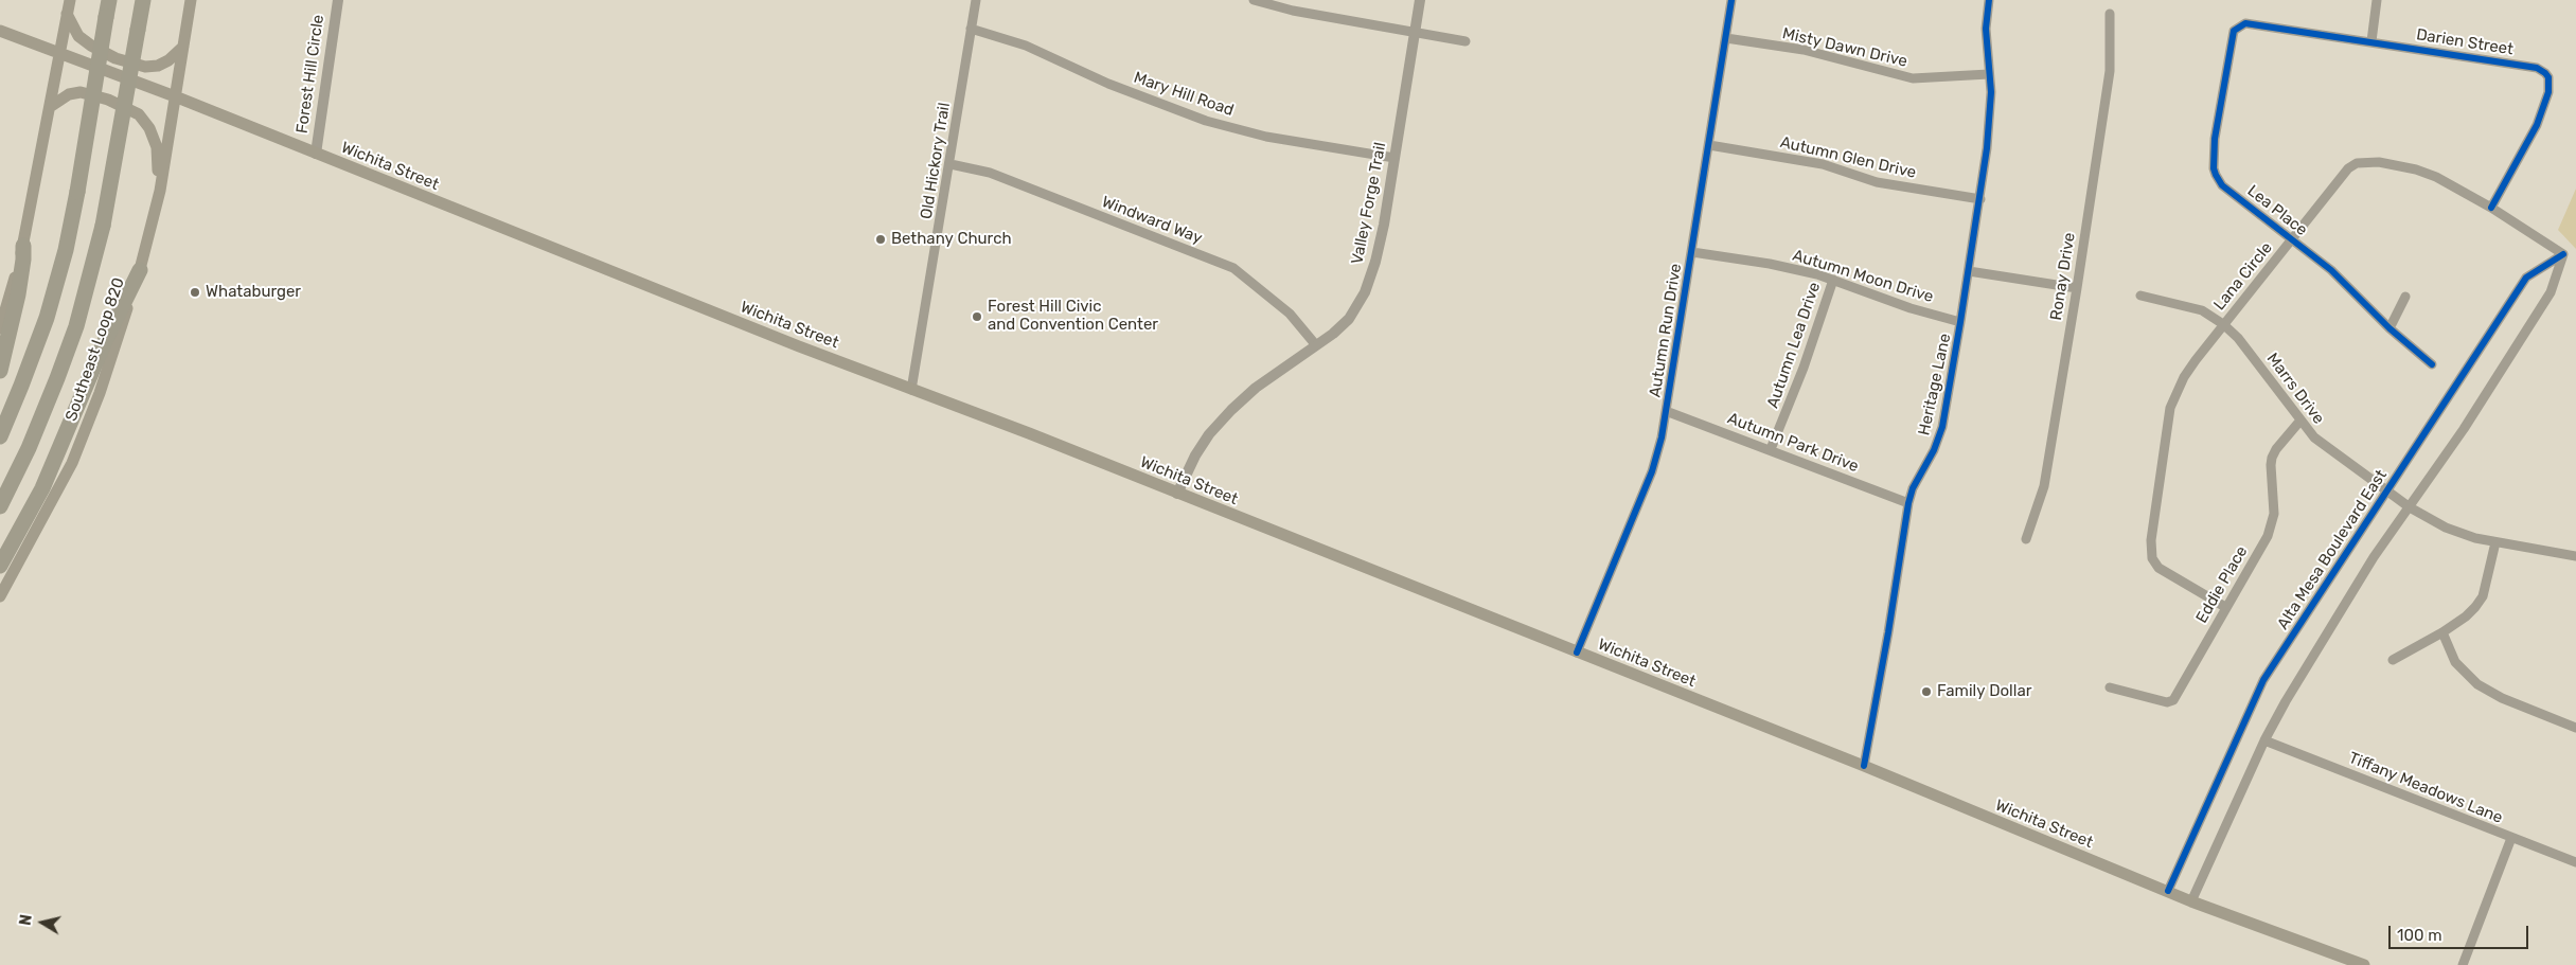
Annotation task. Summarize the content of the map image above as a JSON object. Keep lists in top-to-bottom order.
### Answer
{
  "streets": {
    "main road": ["Wichita Street", "Southeast Loop 820"],
    "street": [
      "Darien Street",
      "Misty Dawn Drive",
      "Forest Hill Circle",
      "Mary Hill Road",
      "Autumn Glen Drive",
      "Old Hickory Trail",
      "Valley Forge Trail",
      "Lea Place",
      "Windward Way",
      "Autumn Moon Drive",
      "Ronay Drive",
      "Lana Circle",
      "Autumn Run Drive",
      "Autumn Lea Drive",
      "Heritage Lane",
      "Marrs Drive",
      "Autumn Park Drive",
      "Alta Mesa Boulevard East",
      "Eddie Place",
      "Tiffany Meadows Lane"
    ]
  },
  "crossings": [
    ["Darien Street", "Lea Place"],
    ["Darien Street", "Lana Circle"],
    ["Misty Dawn Drive", "Autumn Run Drive"],
    ["Misty Dawn Drive", "Heritage Lane"],
    ["Forest Hill Circle", "Wichita Street"],
    ["Mary Hill Road", "Old Hickory Trail"],
    ["Mary Hill Road", "Valley Forge Trail"],
    ["Autumn Glen Drive", "Autumn Run Drive"],
    ["Autumn Glen Drive", "Heritage Lane"],
    ["Old Hickory Trail", "Wichita Street"],
    ["Old Hickory Trail", "Windward Way"],
    ["Wichita Street", "Valley Forge Trail"],
    ["Wichita Street", "Autumn Run Drive"],
    ["Wichita Street", "Southeast Loop 820"],
    ["Wichita Street", "Heritage Lane"],
    ["Wichita Street", "Alta Mesa Boulevard East"],
    ["Valley Forge Trail", "Windward Way"],
    ["Lea Place", "Lana Circle"],
    ["Autumn Moon Drive", "Autumn Run Drive"],
    ["Autumn Moon Drive", "Autumn Lea Drive"],
    ["Autumn Moon Drive", "Heritage Lane"],
    ["Lana Circle", "Marrs Drive"],
    ["Lana Circle", "Alta Mesa Boulevard East"],
    ["Lana Circle", "Eddie Place"],
    ["Autumn Run Drive", "Autumn Park Drive"],
    ["Autumn Lea Drive", "Autumn Park Drive"],
    ["Heritage Lane", "Autumn Park Drive"],
    ["Marrs Drive", "Alta Mesa Boulevard East"],
    ["Marrs Drive", "Eddie Place"]
  ],
  "places": [
    "Bethany Church",
    "Whataburger",
    "Forest Hill Civic and Convention Center",
    "Family Dollar"
  ],
  "scale_bar": "100 m",
  "north": "left"
}
